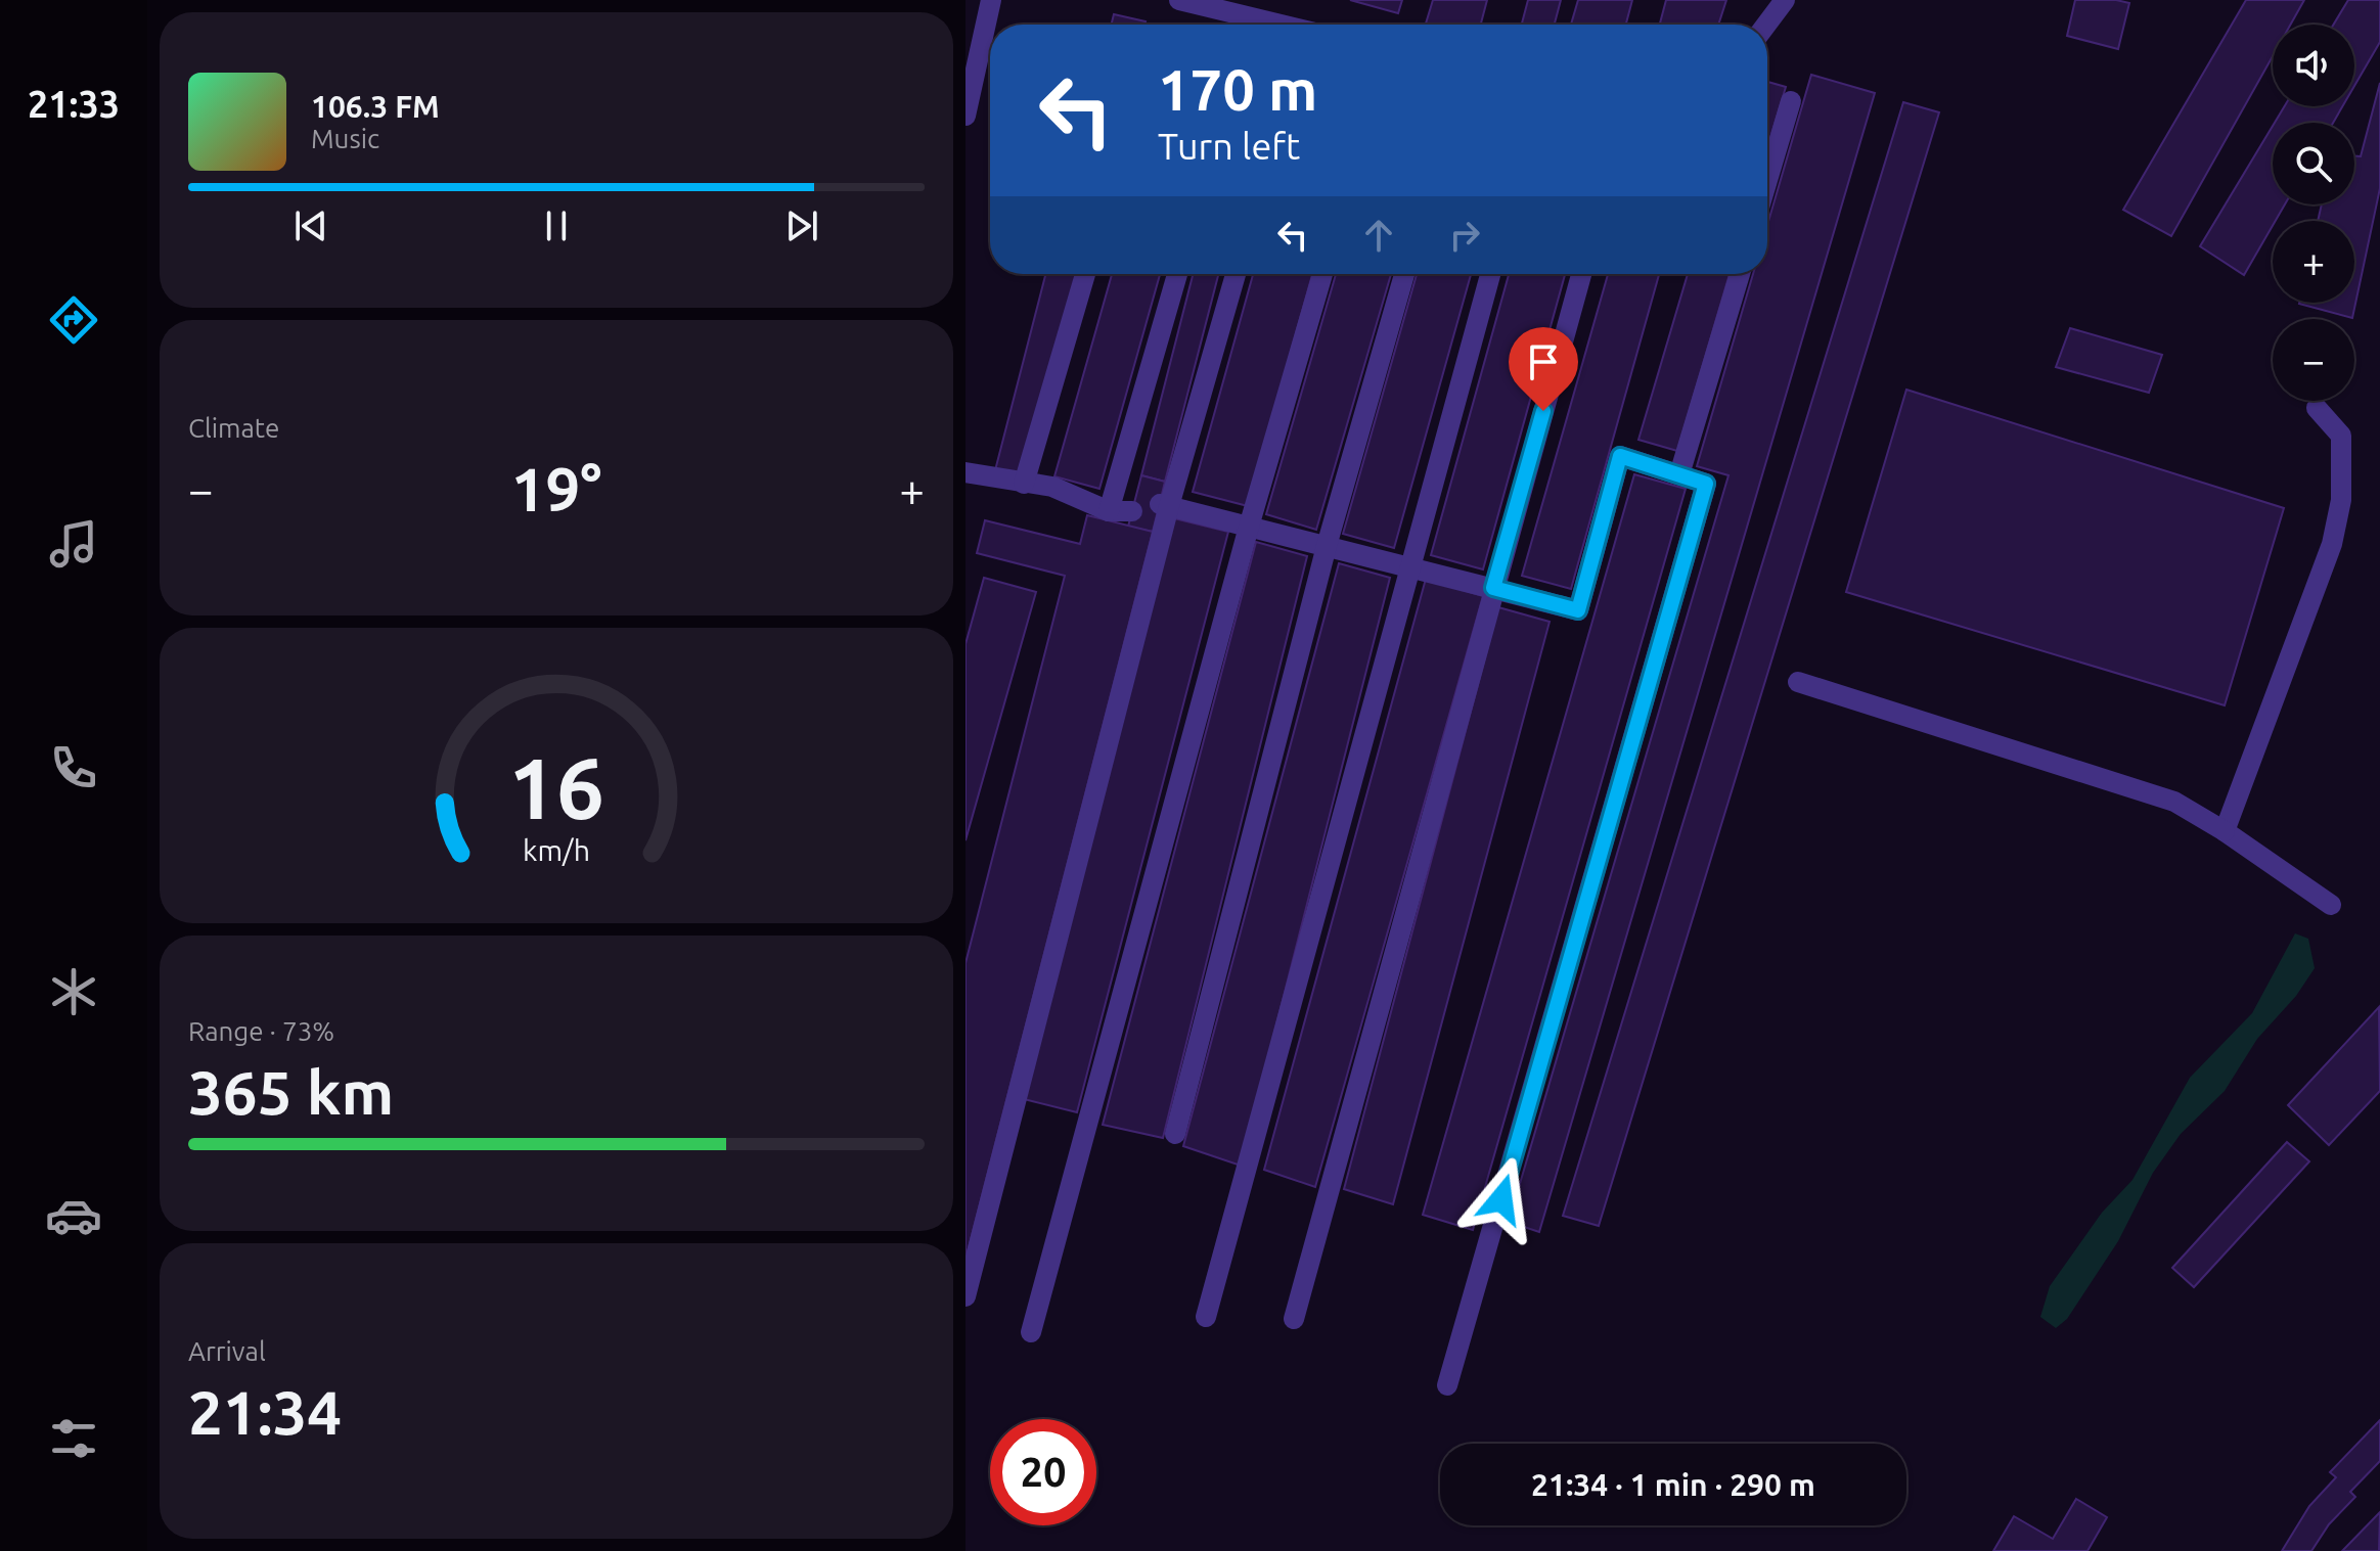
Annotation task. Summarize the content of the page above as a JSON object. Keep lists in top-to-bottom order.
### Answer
{
  "page": {
    "tabs": "21:33",
    "map_buttons": ["+", "−"],
    "turn": ["170 m", "Turn left"],
    "song": ["106.3 FM", "Music"],
    "tile": [
      "Climate",
      ["Range · 73%", "365 km"],
      ["Arrival", "21:34"]
    ],
    "heat": ["−", "19°", "+"],
    "limit": "20",
    "trip": "21:34 · 1 min · 290 m",
    "gauge": ["16", "km/h"]
  }
}
